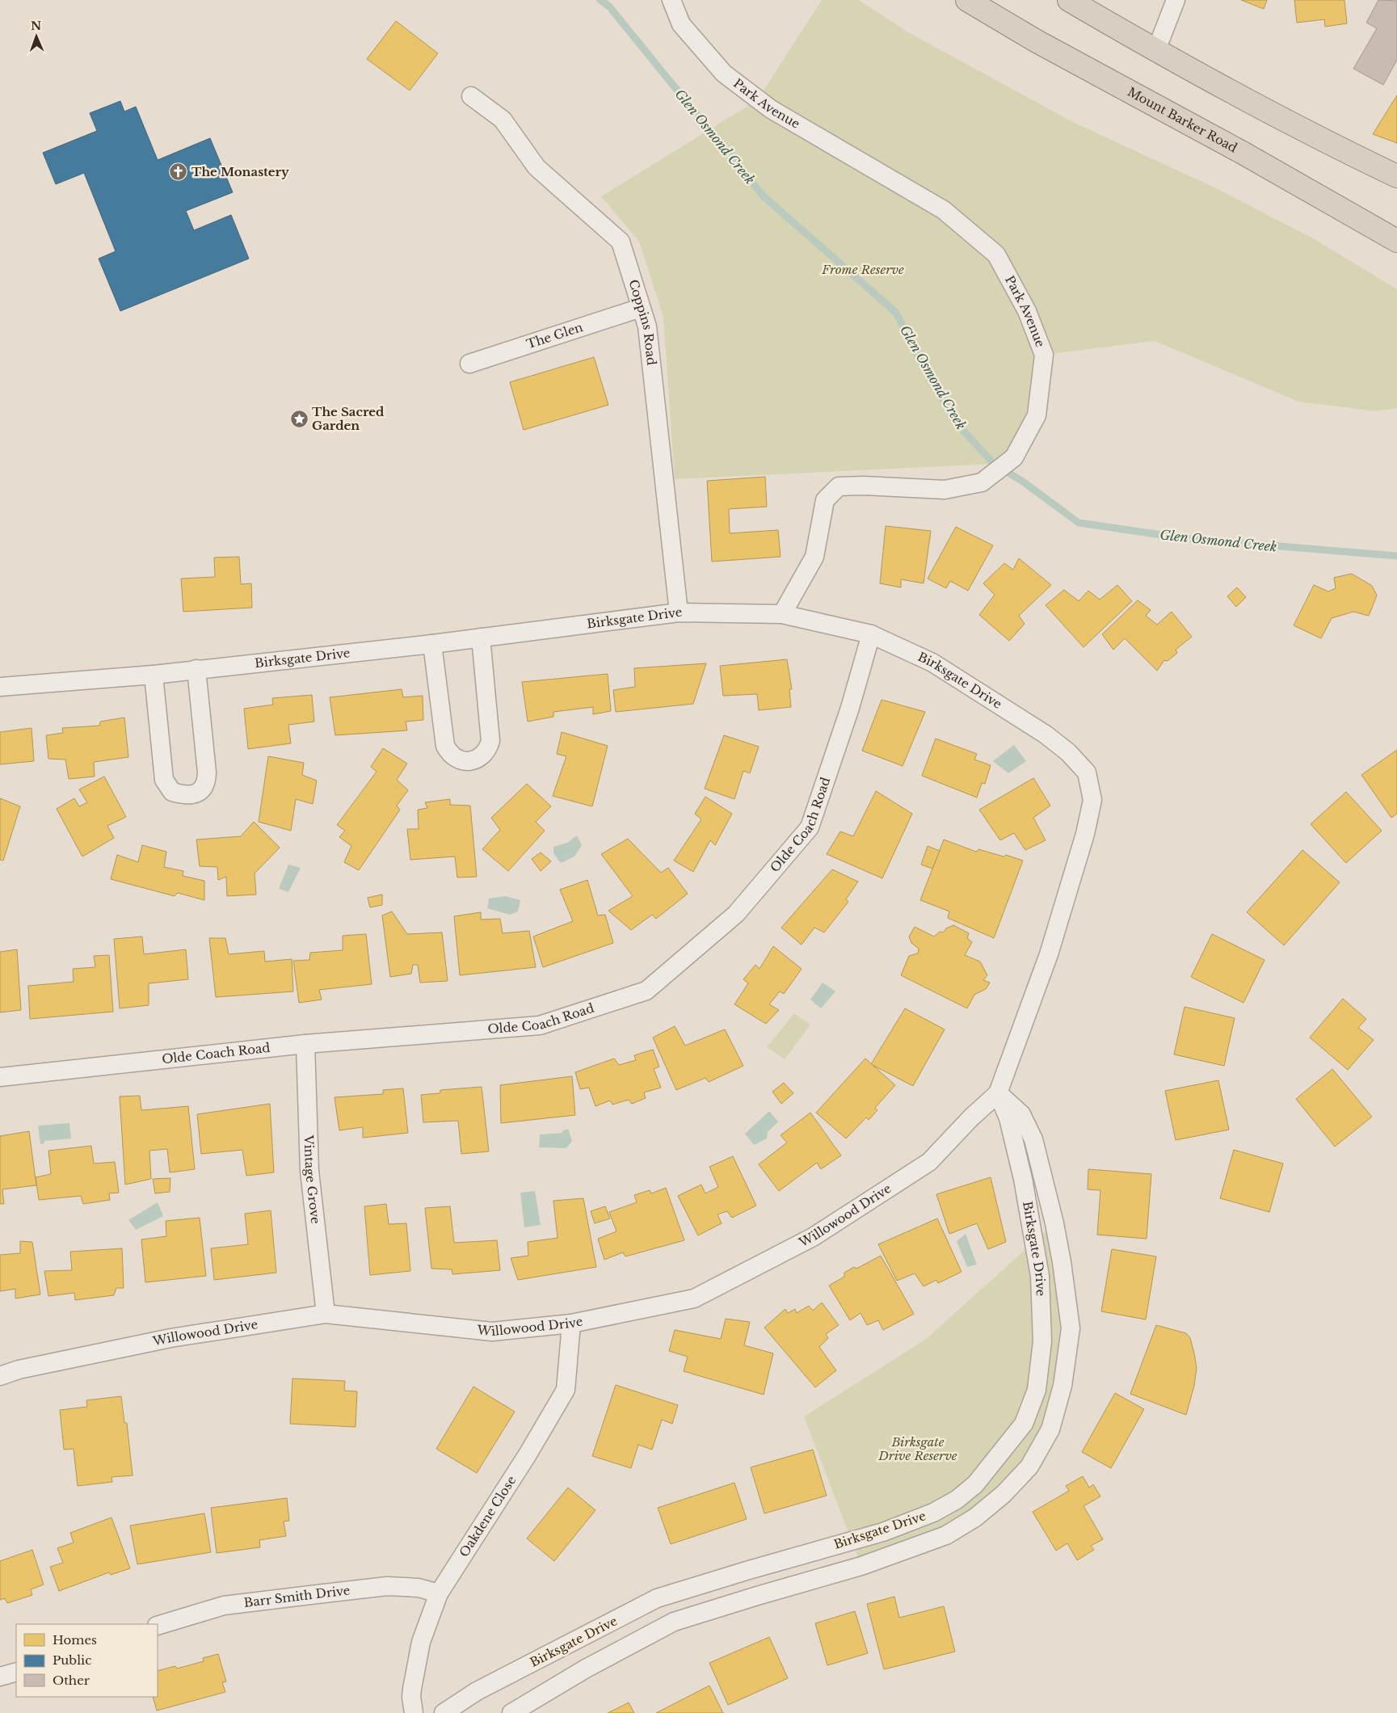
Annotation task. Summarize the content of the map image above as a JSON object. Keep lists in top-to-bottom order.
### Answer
{
  "streets": {
    "highway": ["Mount Barker Road"],
    "street": [
      "Park Avenue",
      "Coppins Road",
      "The Glen",
      "Birksgate Drive",
      "Olde Coach Road",
      "Vintage Grove",
      "Willowood Drive",
      "Oakdene Close",
      "Barr Smith Drive"
    ]
  },
  "crossings": [
    ["Park Avenue", "Birksgate Drive"],
    ["Coppins Road", "The Glen"],
    ["Coppins Road", "Birksgate Drive"],
    ["Birksgate Drive", "Olde Coach Road"],
    ["Birksgate Drive", "Willowood Drive"],
    ["Olde Coach Road", "Vintage Grove"],
    ["Vintage Grove", "Willowood Drive"],
    ["Willowood Drive", "Oakdene Close"],
    ["Oakdene Close", "Barr Smith Drive"]
  ],
  "water": ["Glen Osmond Creek"],
  "parks": ["Frome Reserve", "Birksgate Drive Reserve"],
  "places": {
    "church": ["The Monastery"],
    "place": ["The Sacred Garden"]
  },
  "legend": ["Homes", "Public", "Other"],
  "north": "top"
}
